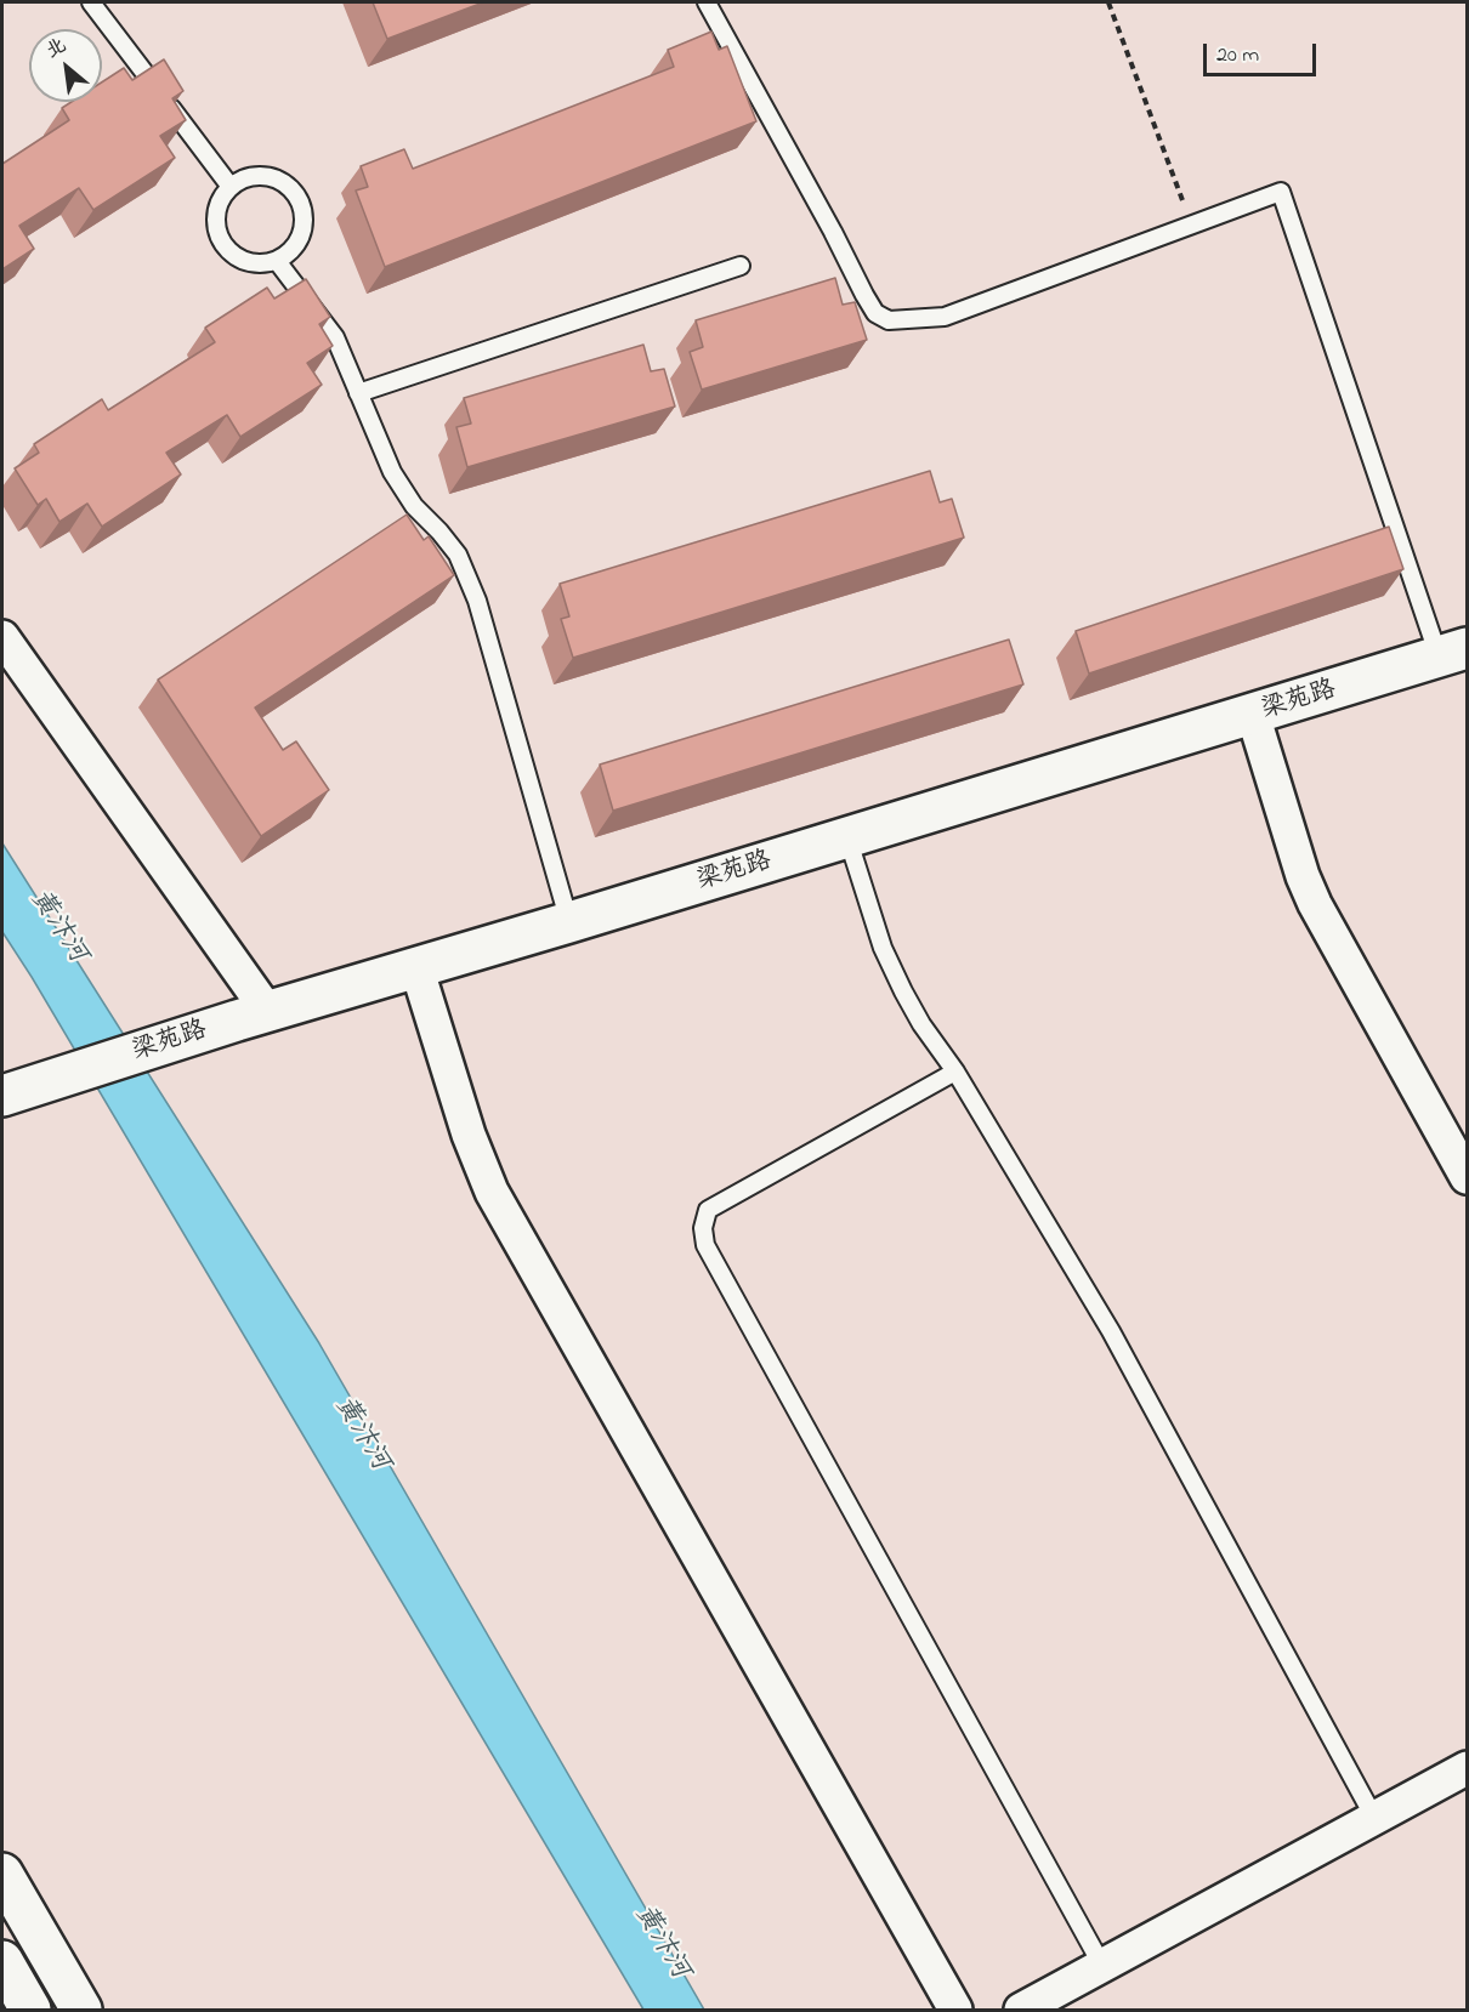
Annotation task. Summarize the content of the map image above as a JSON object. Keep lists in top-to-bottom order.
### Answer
{
  "streets": {
    "street": ["梁苑路"]
  },
  "water": ["黄汴河"],
  "scale_bar": "20 m",
  "north": "top left"
}
